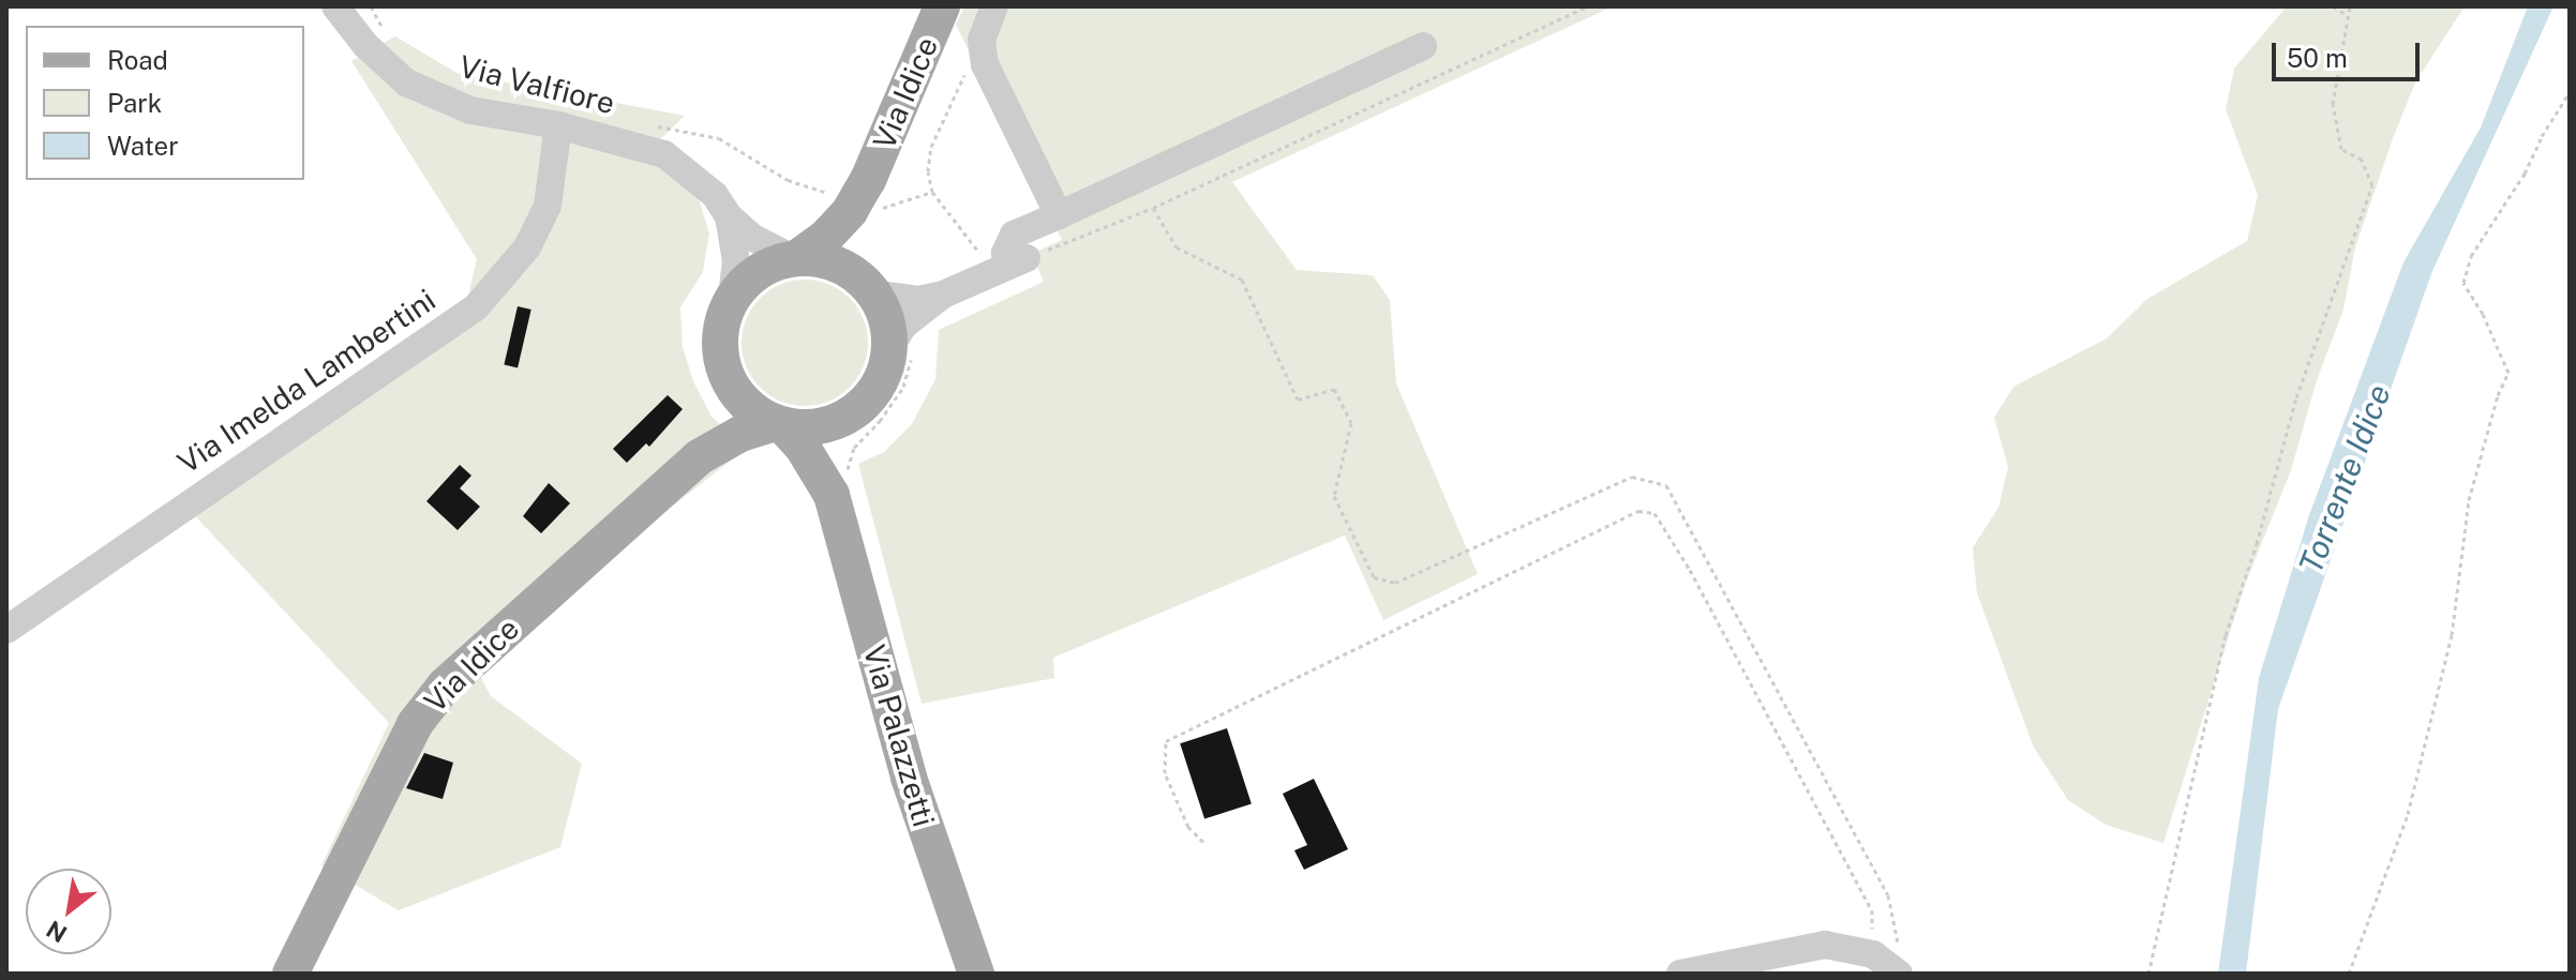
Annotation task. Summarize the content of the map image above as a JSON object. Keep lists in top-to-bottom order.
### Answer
{
  "streets": {
    "main road": ["Via Idice", "Via Palazzetti"],
    "street": ["Via Valfiore", "Via Imelda Lambertini"]
  },
  "crossings": [
    ["Via Valfiore", "Via Idice"],
    ["Via Valfiore", "Via Imelda Lambertini"],
    ["Via Valfiore", "Via Palazzetti"],
    ["Via Idice", "Via Palazzetti"]
  ],
  "water": ["Torrente Idice"],
  "legend": ["Road", "Park", "Water"],
  "scale_bar": "50 m",
  "north": "bottom left"
}
